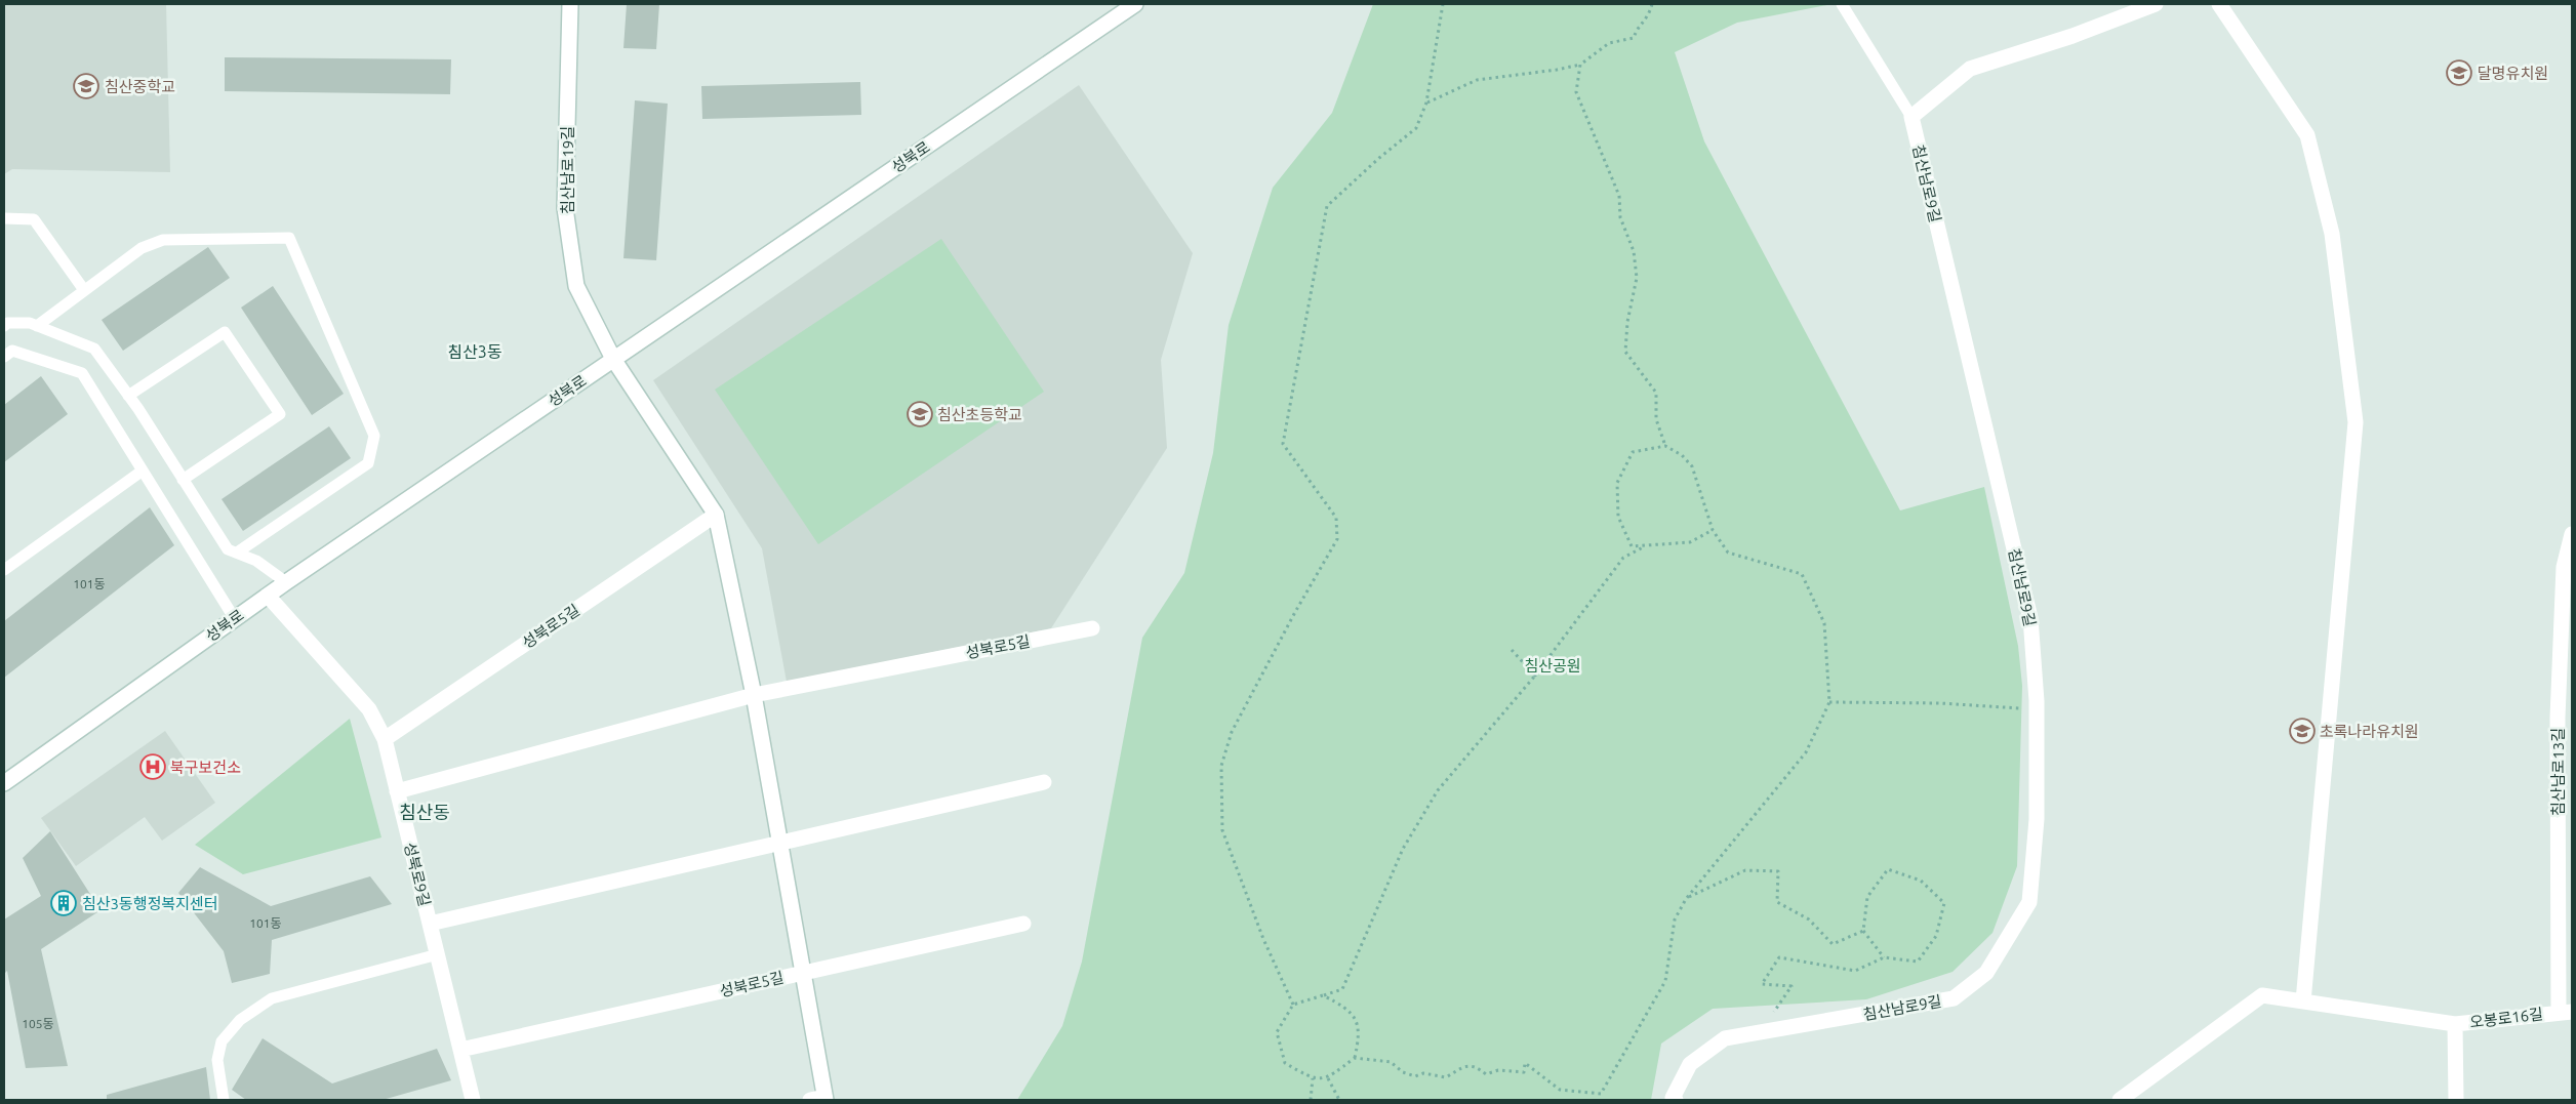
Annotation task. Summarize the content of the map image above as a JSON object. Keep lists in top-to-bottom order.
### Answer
{
  "streets": {
    "street": [
      "성북로",
      "침산남로19길",
      "침산남로9길",
      "성북로5길",
      "침산남로13길",
      "성북로9길",
      "오봉로16길"
    ]
  },
  "crossings": [
    ["성북로", "침산남로19길"],
    ["성북로", "성북로5길"],
    ["성북로", "성북로9길"],
    ["침산남로19길", "성북로5길"],
    ["성북로5길", "성북로9길"],
    ["침산남로13길", "오봉로16길"]
  ],
  "districts": ["침산3동", "침산동"],
  "parks": ["침산공원"],
  "places": {
    "school or university": [
      "달명유치원",
      "침산중학교",
      "침산초등학교",
      "초록나라유치원"
    ],
    "hospital": ["북구보건소"],
    "building": ["침산3동행정복지센터"]
  },
  "house_numbers": ["101동", "101동", "105동"]
}
